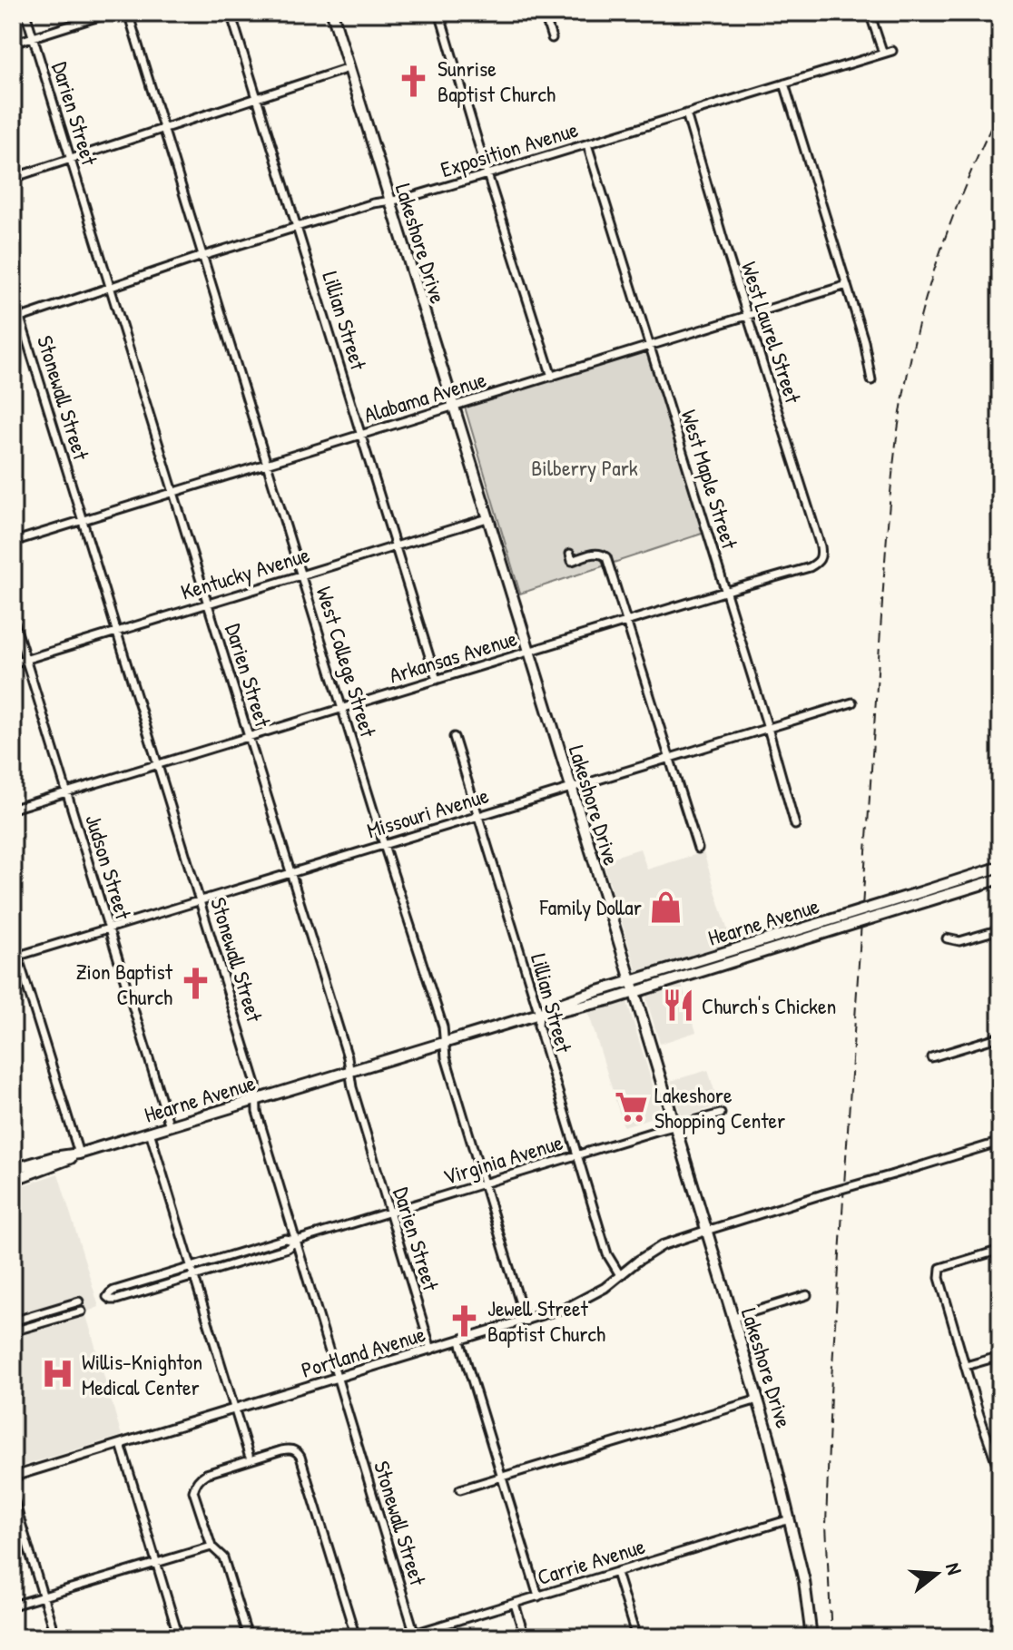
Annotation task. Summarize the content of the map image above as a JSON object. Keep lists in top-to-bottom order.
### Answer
{
  "streets": {
    "main road": ["Lakeshore Drive", "Hearne Avenue"],
    "street": [
      "Darien Street",
      "Exposition Avenue",
      "Lillian Street",
      "West Laurel Street",
      "Alabama Avenue",
      "Stonewall Street",
      "West Maple Street",
      "Kentucky Avenue",
      "Arkansas Avenue",
      "West College Street",
      "Missouri Avenue",
      "Judson Street",
      "Virginia Avenue",
      "Portland Avenue",
      "Carrie Avenue"
    ]
  },
  "crossings": [
    ["Darien Street", "Exposition Avenue"],
    ["Darien Street", "Alabama Avenue"],
    ["Darien Street", "Kentucky Avenue"],
    ["Darien Street", "Arkansas Avenue"],
    ["Darien Street", "Missouri Avenue"],
    ["Darien Street", "Hearne Avenue"],
    ["Darien Street", "Virginia Avenue"],
    ["Darien Street", "Portland Avenue"],
    ["Exposition Avenue", "Lakeshore Drive"],
    ["Exposition Avenue", "Lillian Street"],
    ["Exposition Avenue", "West Laurel Street"],
    ["Exposition Avenue", "Stonewall Street"],
    ["Exposition Avenue", "West Maple Street"],
    ["Exposition Avenue", "West College Street"],
    ["Lakeshore Drive", "Alabama Avenue"],
    ["Lakeshore Drive", "Kentucky Avenue"],
    ["Lakeshore Drive", "Arkansas Avenue"],
    ["Lakeshore Drive", "Missouri Avenue"],
    ["Lakeshore Drive", "Hearne Avenue"],
    ["Lakeshore Drive", "Virginia Avenue"],
    ["Lakeshore Drive", "Portland Avenue"],
    ["Lakeshore Drive", "Carrie Avenue"],
    ["Lillian Street", "Alabama Avenue"],
    ["Lillian Street", "Kentucky Avenue"],
    ["Lillian Street", "Arkansas Avenue"],
    ["Lillian Street", "Missouri Avenue"],
    ["Lillian Street", "Hearne Avenue"],
    ["Lillian Street", "Virginia Avenue"],
    ["Lillian Street", "Portland Avenue"],
    ["West Laurel Street", "Alabama Avenue"],
    ["West Laurel Street", "Arkansas Avenue"],
    ["Alabama Avenue", "Stonewall Street"],
    ["Alabama Avenue", "West Maple Street"],
    ["Alabama Avenue", "West College Street"],
    ["Stonewall Street", "Kentucky Avenue"],
    ["Stonewall Street", "Arkansas Avenue"],
    ["Stonewall Street", "Missouri Avenue"],
    ["Stonewall Street", "Hearne Avenue"],
    ["Stonewall Street", "Virginia Avenue"],
    ["Stonewall Street", "Portland Avenue"],
    ["Stonewall Street", "Carrie Avenue"],
    ["West Maple Street", "Arkansas Avenue"],
    ["West Maple Street", "Missouri Avenue"],
    ["Kentucky Avenue", "West College Street"],
    ["Kentucky Avenue", "Judson Street"],
    ["Arkansas Avenue", "West College Street"],
    ["Arkansas Avenue", "Judson Street"],
    ["West College Street", "Missouri Avenue"],
    ["West College Street", "Hearne Avenue"],
    ["West College Street", "Virginia Avenue"],
    ["West College Street", "Portland Avenue"],
    ["Missouri Avenue", "Judson Street"],
    ["Judson Street", "Hearne Avenue"]
  ],
  "parks": ["Bilberry Park"],
  "places": {
    "church": ["Sunrise Baptist Church", "Zion Baptist Church", "Jewell Street Baptist Church"],
    "shop": ["Family Dollar"],
    "restaurant": ["Church's Chicken"],
    "supermarket": ["Lakeshore Shopping Center"],
    "hospital": ["Willis-Knighton Medical Center"]
  },
  "north": "right"
}
